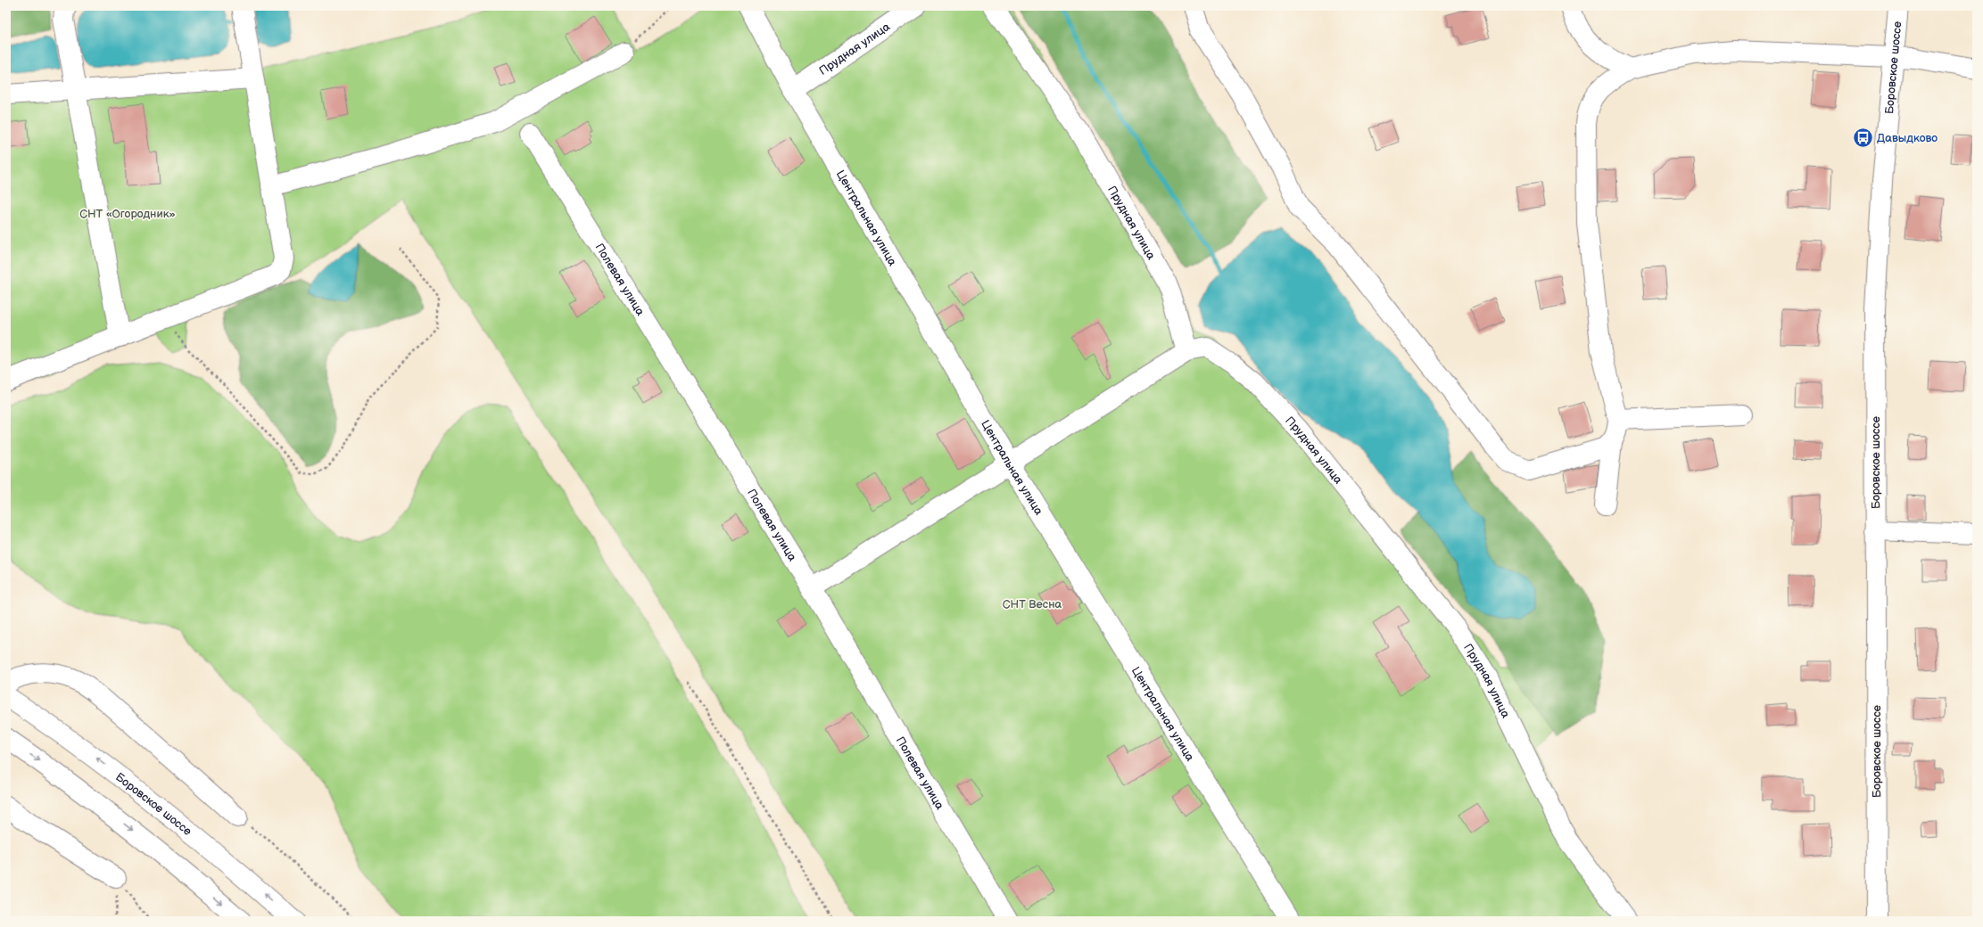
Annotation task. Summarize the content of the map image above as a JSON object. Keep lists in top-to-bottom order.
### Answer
{
  "streets": {
    "street": [
      "Прудная улица",
      "Боровское шоссе",
      "Центральная улица",
      "Полевая улица"
    ]
  },
  "crossings": [
    ["Прудная улица", "Центральная улица"]
  ],
  "parks": ["СНТ «Огородник»", "СНТ Весна"],
  "places": {
    "bus stop": ["Давыдково"]
  }
}
